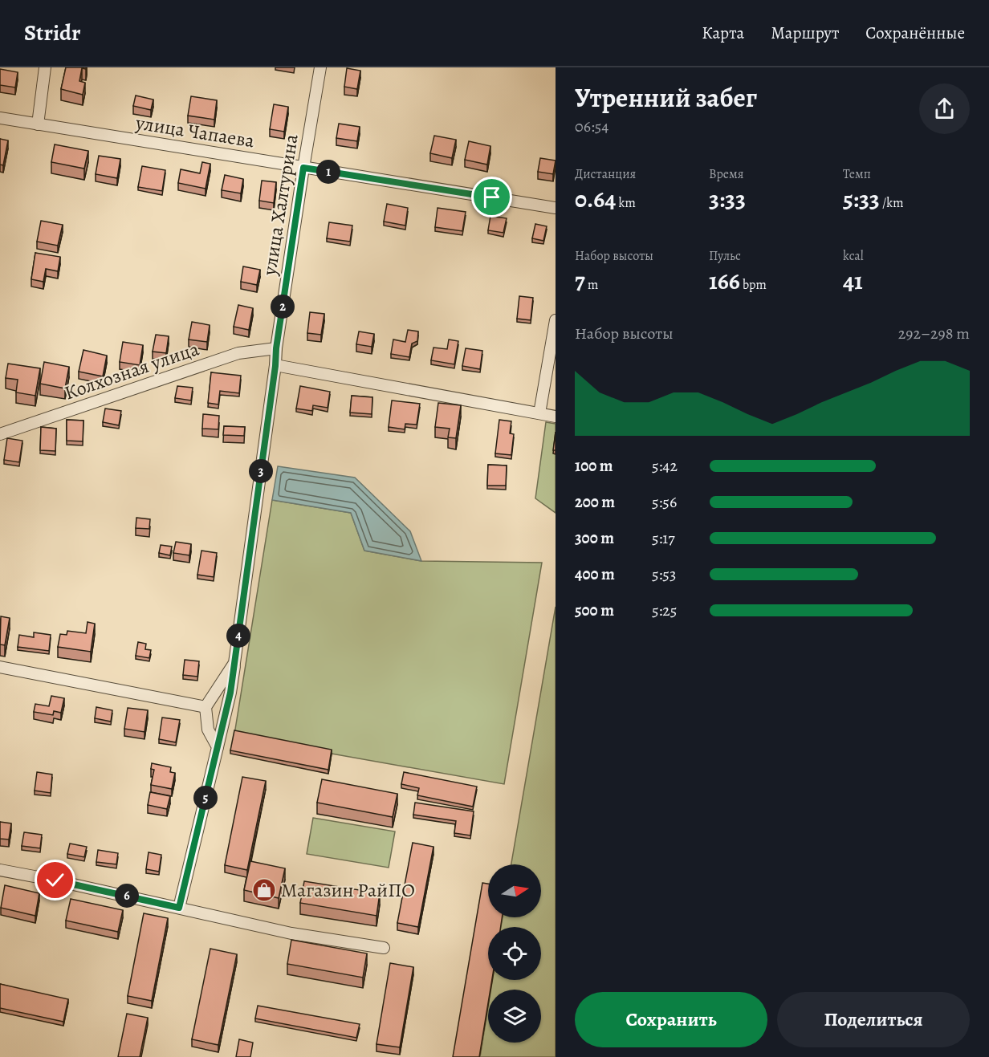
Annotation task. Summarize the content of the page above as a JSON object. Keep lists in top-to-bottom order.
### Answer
{
  "streets": {
    "street": ["улица Чапаева", "улица Халтурина", "Колхозная улица"]
  },
  "crossings": [
    ["улица Чапаева", "улица Халтурина"],
    ["улица Халтурина", "Колхозная улица"]
  ],
  "places": {
    "shop": ["Магазин РайПО"]
  },
  "north": "right",
  "page": {
    "header": "Stridr",
    "nav": ["Карта", "Маршрут", "Сохранённые"],
    "heading": ["Утренний забег", "06:54"],
    "stats": [
      ["Дистанция", "0.64 km"],
      ["Время", "3:33"],
      ["Темп", "5:33 /km"],
      ["Набор высоты", "7 m"],
      ["Пульс", "166 bpm"],
      ["kcal", "41"]
    ],
    "pins": [
      "1",
      "2",
      "3",
      "4",
      "5",
      "6"
    ],
    "chart": ["Набор высоты", "292–298 m"],
    "list": [
      {
        "name": "100 m",
        "note": "5:42"
      },
      {
        "name": "200 m",
        "note": "5:56"
      },
      {
        "name": "300 m",
        "note": "5:17"
      },
      {
        "name": "400 m",
        "note": "5:53"
      },
      {
        "name": "500 m",
        "note": "5:25"
      }
    ],
    "buttons": ["Сохранить", "Поделиться"]
  }
}
